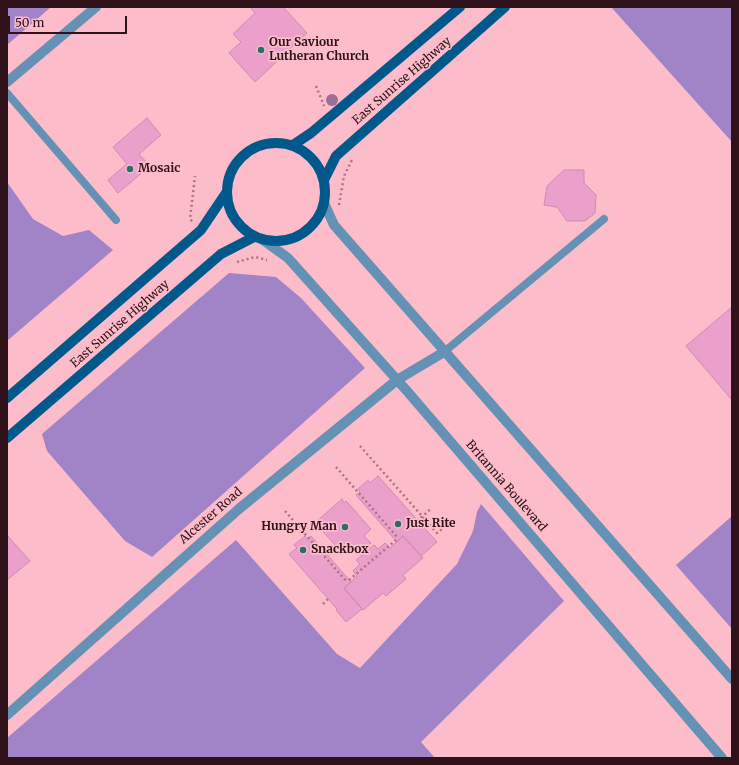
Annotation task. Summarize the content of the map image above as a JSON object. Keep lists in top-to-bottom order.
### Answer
{
  "streets": {
    "main road": ["East Sunrise Highway"],
    "street": ["Britannia Boulevard", "Alcester Road"]
  },
  "crossings": [
    ["East Sunrise Highway", "Britannia Boulevard"],
    ["Britannia Boulevard", "Alcester Road"]
  ],
  "places": [
    "Our Saviour Lutheran Church",
    "Mosaic",
    "Just Rite",
    "Hungry Man",
    "Snackbox"
  ],
  "scale_bar": "50 m"
}
